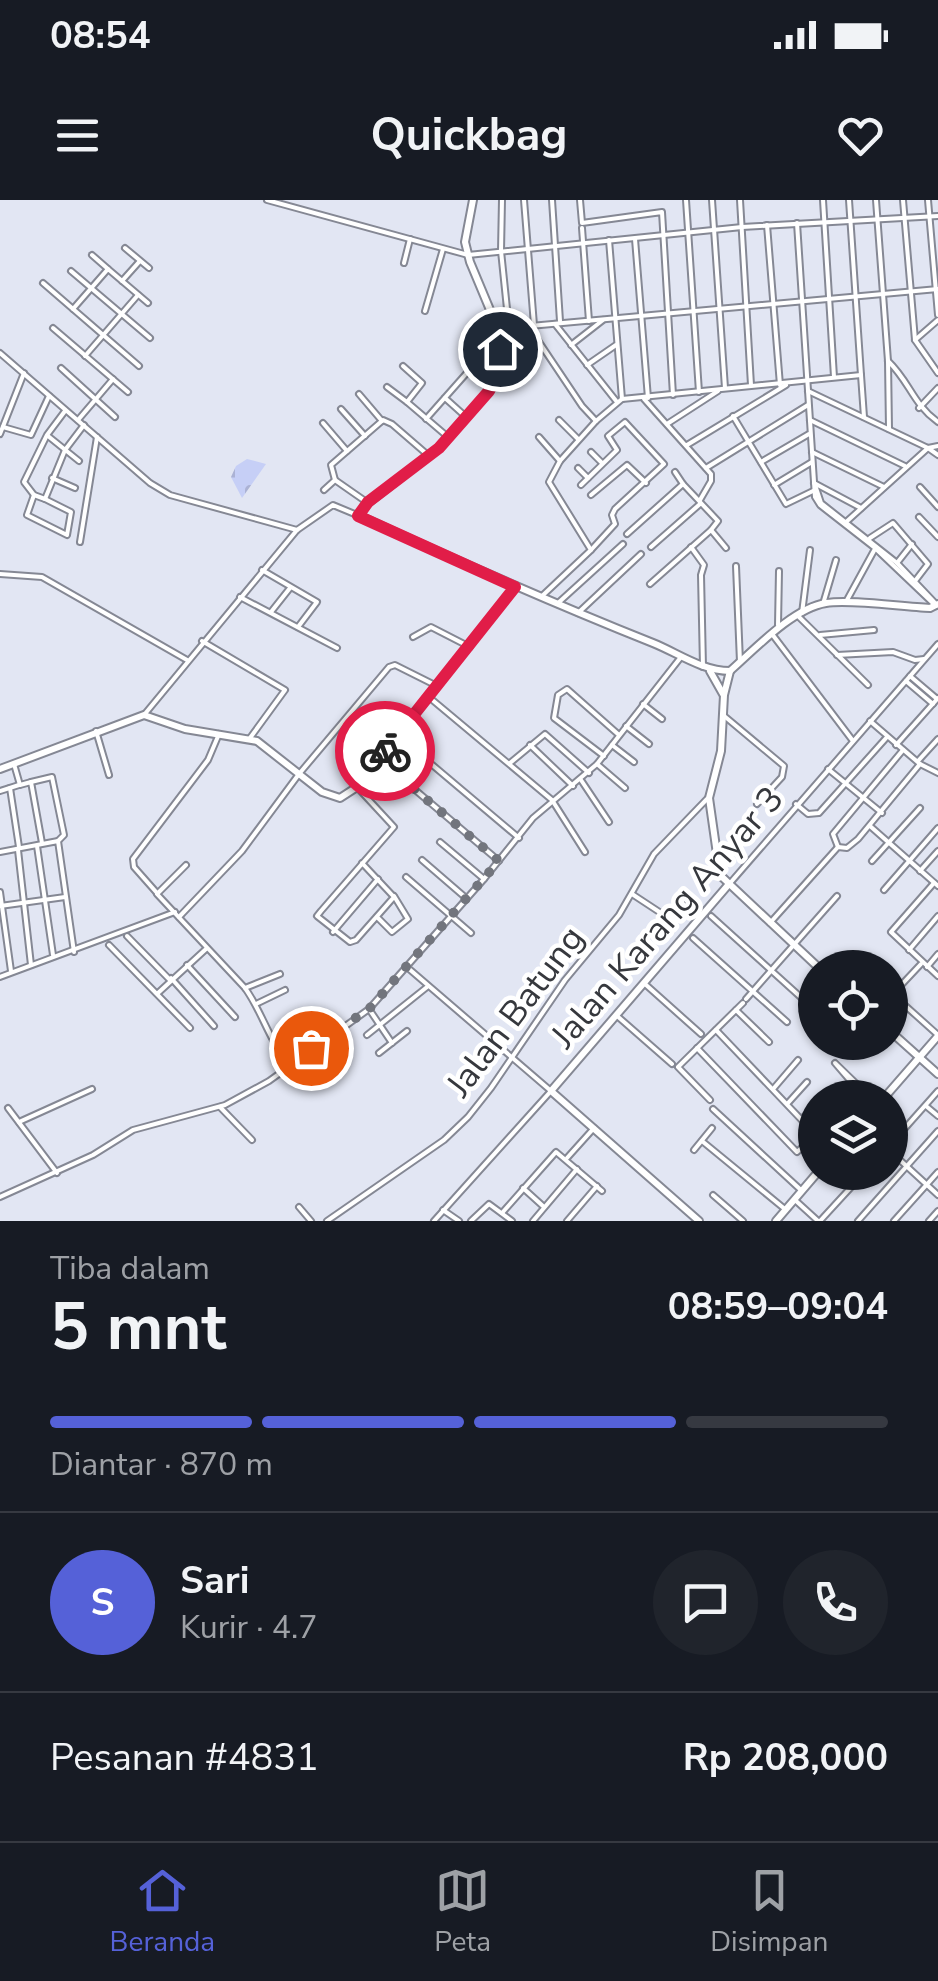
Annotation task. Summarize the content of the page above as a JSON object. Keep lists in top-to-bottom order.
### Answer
{
  "streets": {
    "street": ["Jalan Karang Anyar 3", "Jalan Batung"]
  },
  "page": {
    "status": "08:54",
    "header": "Quickbag",
    "heading": ["5 mnt", "Tiba dalam", "08:59–09:04"],
    "panel": [
      "Sari",
      "Kurir · 4.7",
      "Pesanan #4831",
      "Rp 208,000"
    ],
    "bar": "Diantar · 870 m",
    "round": "S",
    "tabs": ["Beranda", "Peta", "Disimpan"]
  }
}
